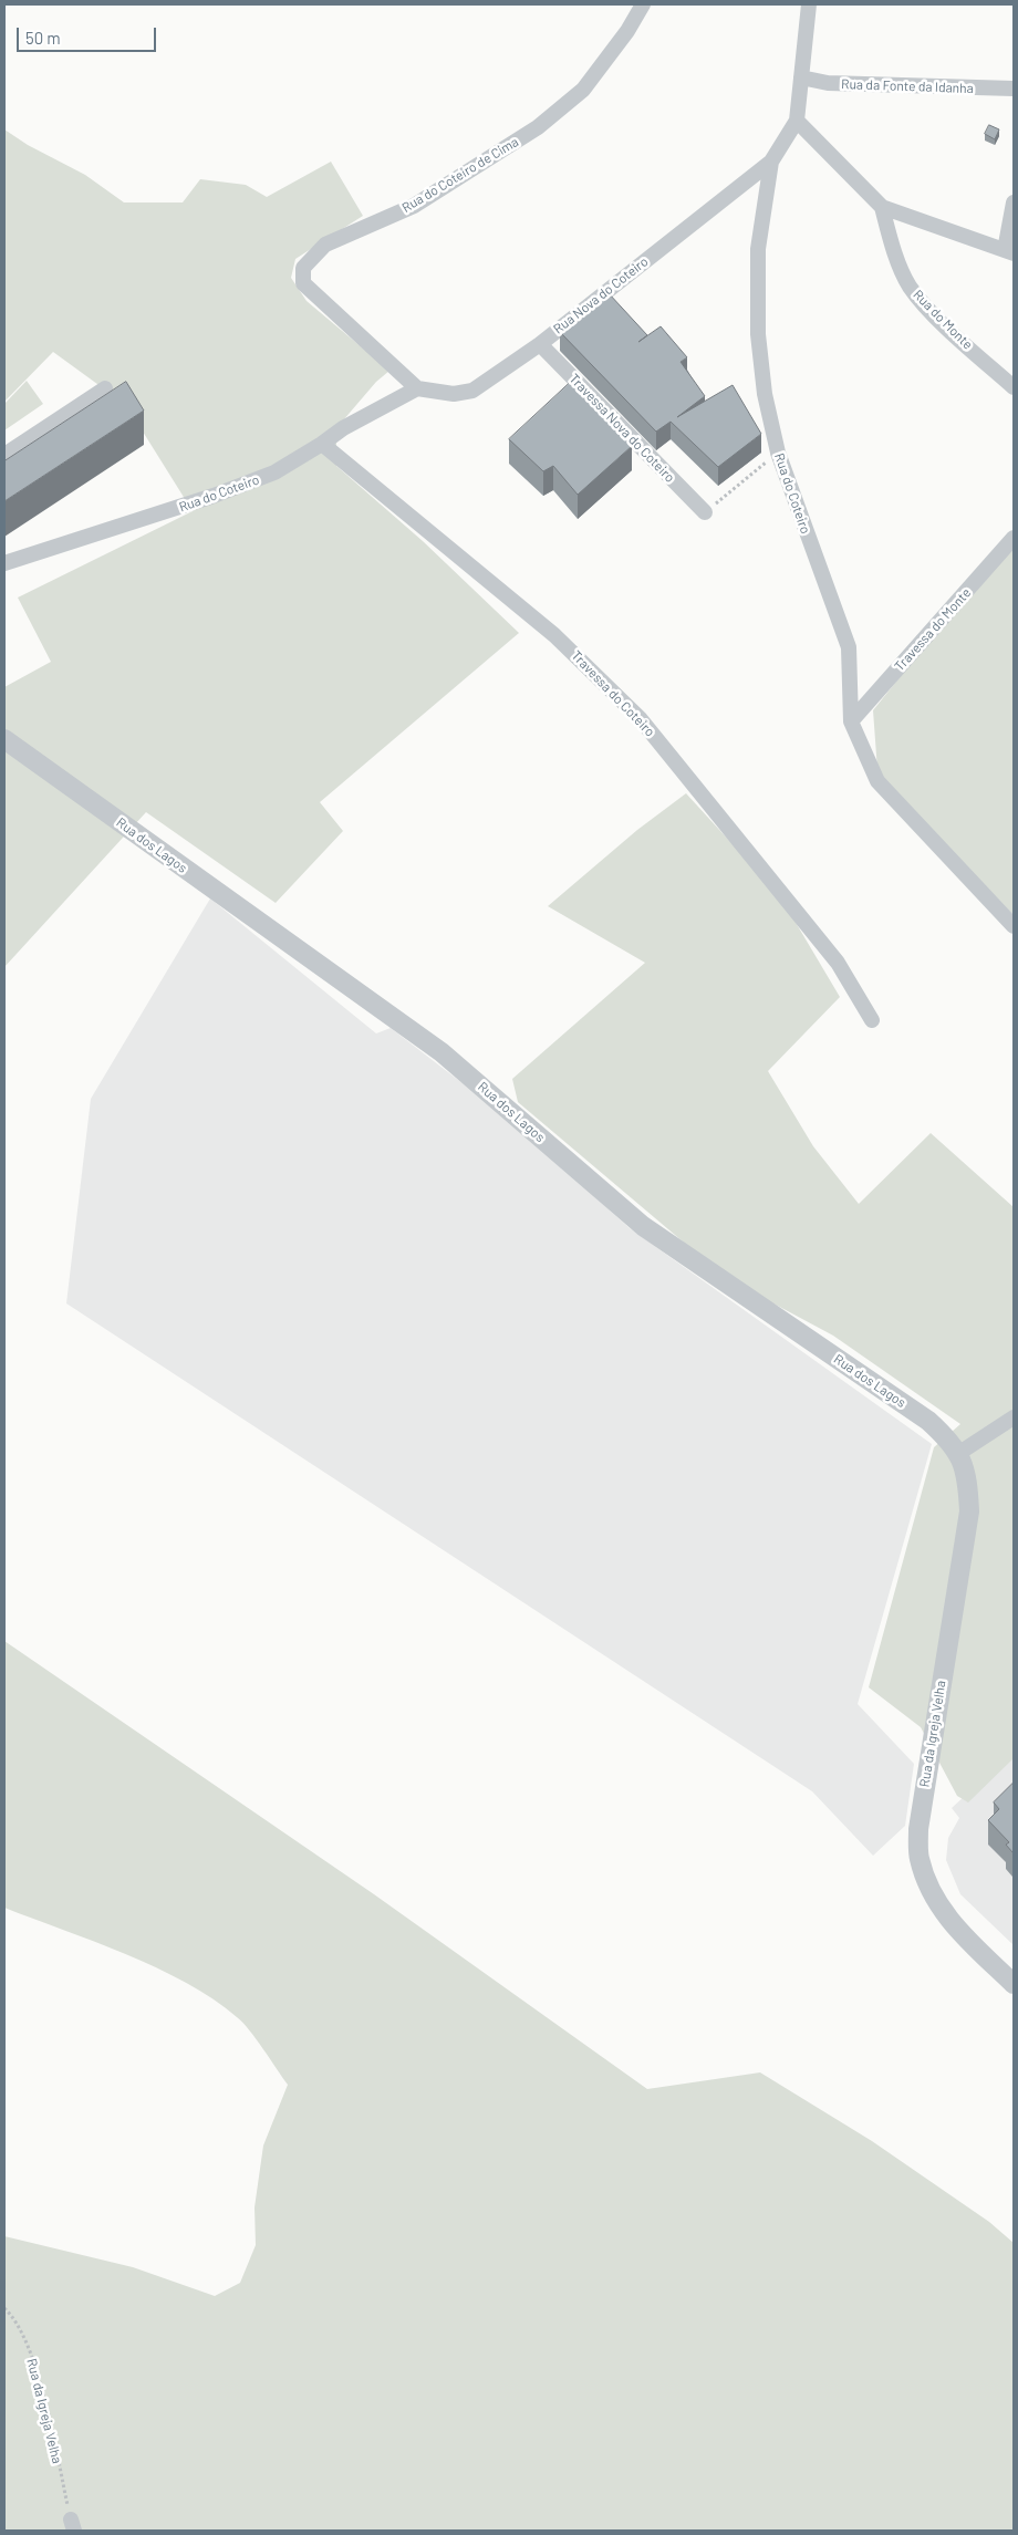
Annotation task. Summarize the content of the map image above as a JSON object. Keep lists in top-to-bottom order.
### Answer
{
  "streets": {
    "street": [
      "Rua da Fonte da Idanha",
      "Rua do Coteiro de Cima",
      "Rua Nova do Coteiro",
      "Rua do Monte",
      "Travessa Nova do Coteiro",
      "Rua do Coteiro",
      "Travessa do Monte",
      "Travessa do Coteiro",
      "Rua dos Lagos",
      "Rua da Igreja Velha"
    ]
  },
  "crossings": [
    ["Rua da Fonte da Idanha", "Rua do Coteiro"],
    ["Rua do Coteiro de Cima", "Rua Nova do Coteiro"],
    ["Rua do Coteiro de Cima", "Rua do Coteiro"],
    ["Rua Nova do Coteiro", "Travessa Nova do Coteiro"],
    ["Rua Nova do Coteiro", "Rua do Coteiro"],
    ["Rua do Coteiro", "Travessa do Monte"],
    ["Rua do Coteiro", "Travessa do Coteiro"],
    ["Rua dos Lagos", "Rua da Igreja Velha"]
  ],
  "scale_bar": "50 m"
}
